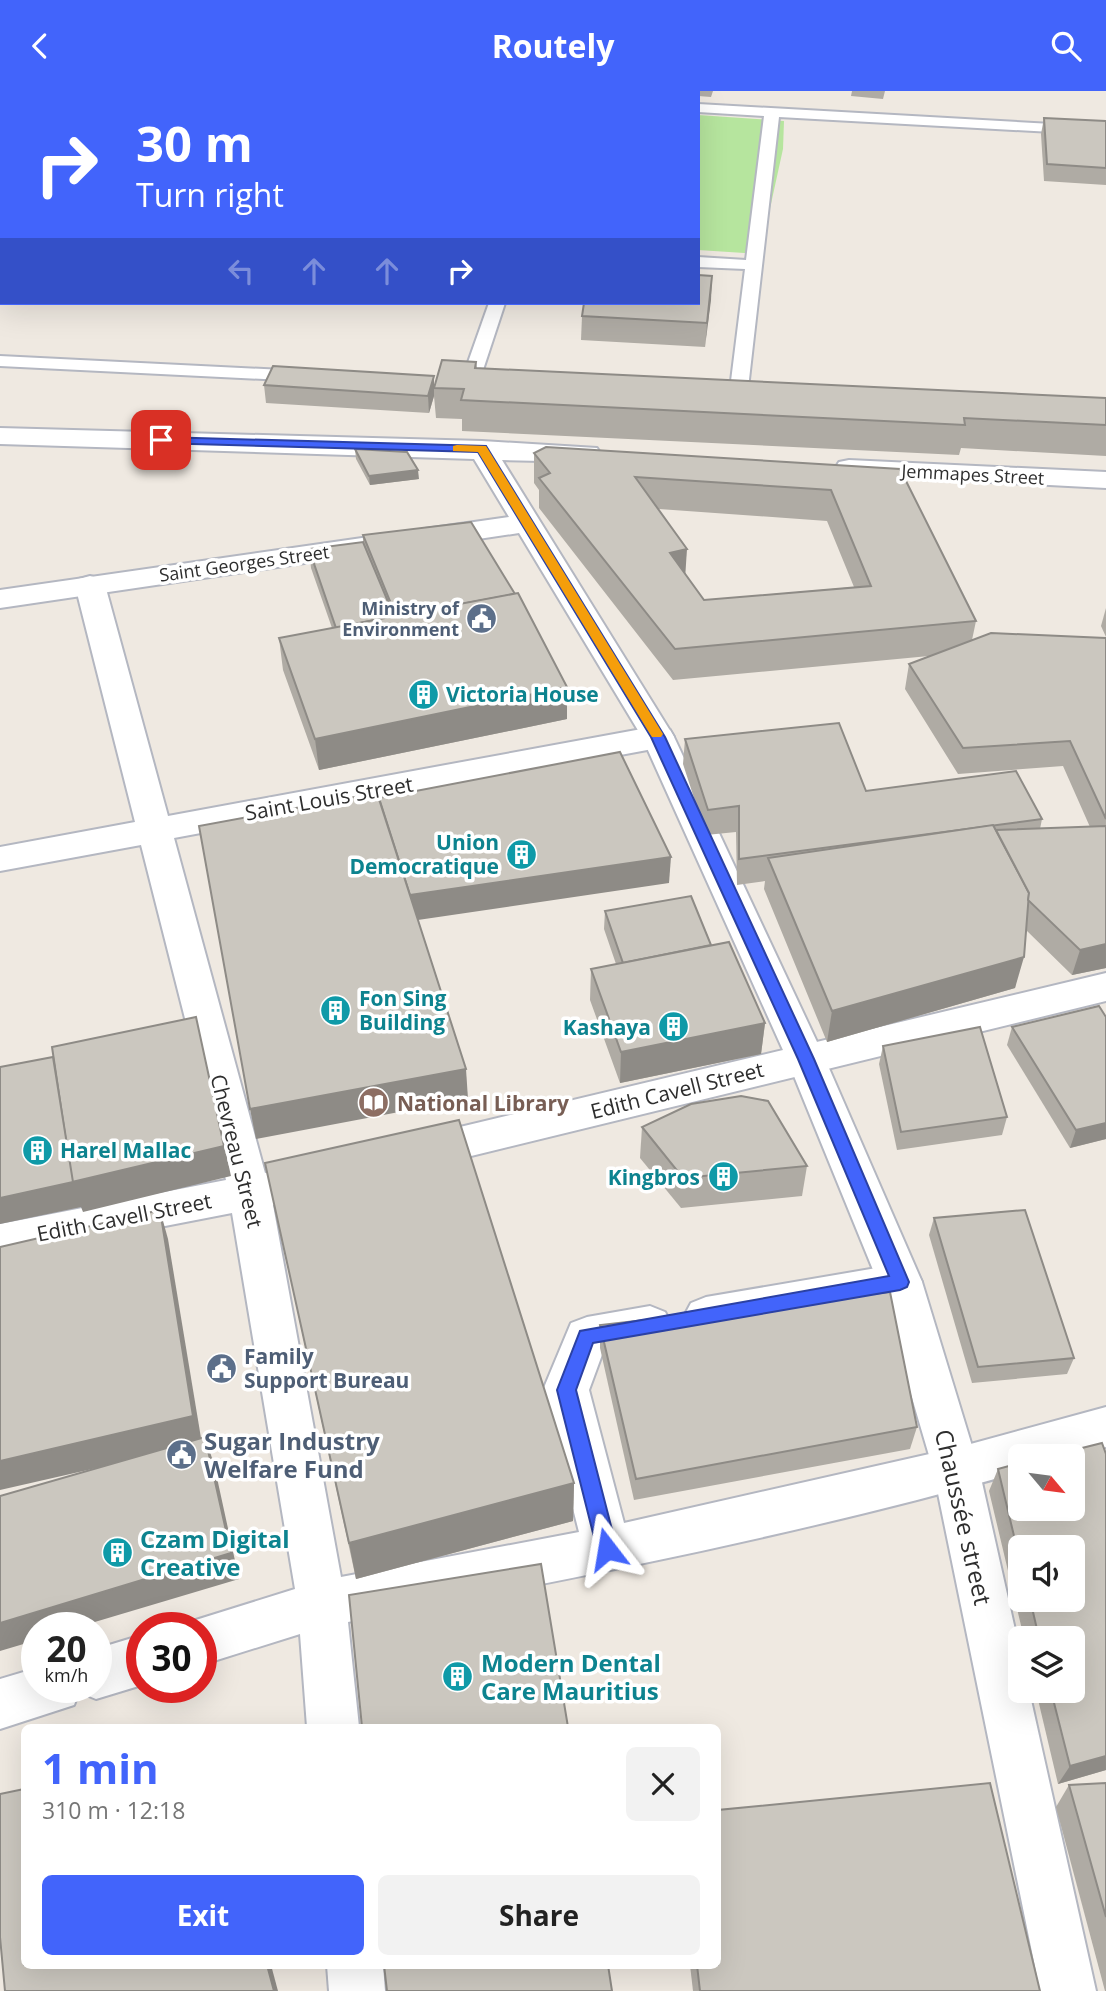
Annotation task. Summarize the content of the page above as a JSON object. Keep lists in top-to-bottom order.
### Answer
{
  "streets": {
    "street": [
      "Jemmapes Street",
      "Saint Georges Street",
      "Saint Louis Street",
      "Edith Cavell Street",
      "Chevreau Street",
      "Chaussée street"
    ]
  },
  "crossings": [
    ["Saint Georges Street", "Chevreau Street"],
    ["Saint Georges Street", "Chaussée street"],
    ["Saint Louis Street", "Chevreau Street"],
    ["Saint Louis Street", "Chaussée street"],
    ["Edith Cavell Street", "Chevreau Street"],
    ["Edith Cavell Street", "Chaussée street"]
  ],
  "places": {
    "public building": ["Ministry of Environment", "Family Support Bureau", "Sugar Industry Welfare Fund"],
    "building": [
      "Victoria House",
      "Union Democratique",
      "Fon Sing Building",
      "Kashaya",
      "Harel Mallac",
      "Kingbros",
      "Czam Digital Creative",
      "Modern Dental Care Mauritius"
    ],
    "library": ["National Library"]
  },
  "north": "bottom right",
  "page": {
    "header": "Routely",
    "turn": ["30 m", "Turn right"],
    "speed": "20 km/h",
    "limit": "30",
    "heading": ["1 min", "310 m · 12:18"],
    "buttons": ["Exit", "Share"]
  }
}
